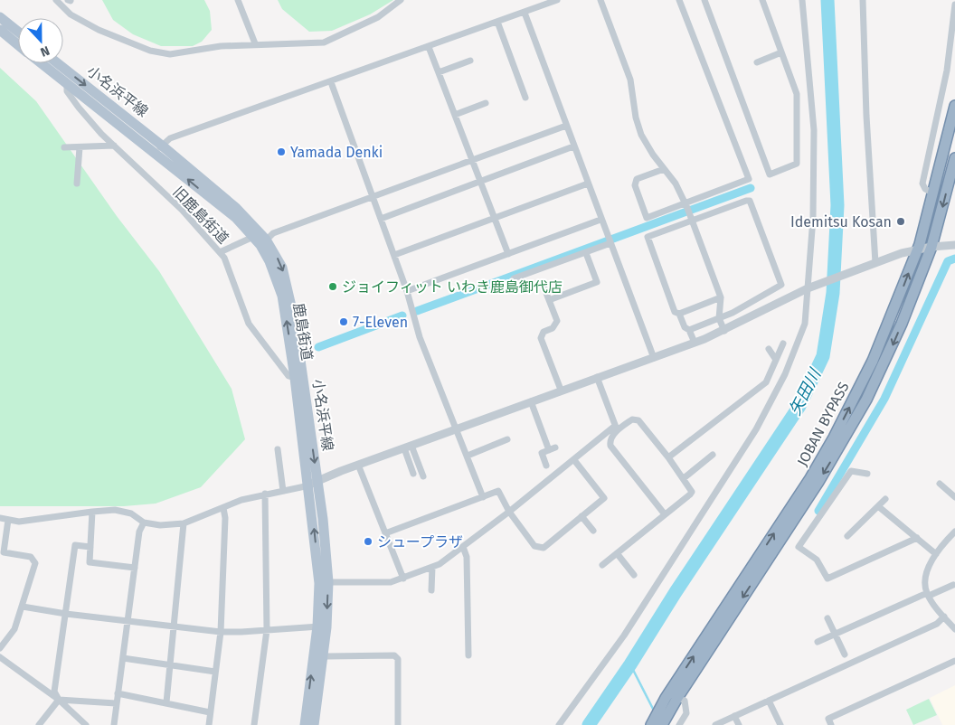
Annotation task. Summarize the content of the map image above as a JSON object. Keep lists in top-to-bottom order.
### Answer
{
  "streets": {
    "highway": ["JOBAN BYPASS"],
    "main road": ["小名浜平線", "鹿島街道"],
    "street": ["旧鹿島街道"]
  },
  "crossings": [
    ["小名浜平線", "鹿島街道"],
    ["旧鹿島街道", "鹿島街道"]
  ],
  "one_way": ["小名浜平線", "鹿島街道"],
  "water": ["矢田川"],
  "places": [
    "Yamada Denki",
    "Idemitsu Kosan",
    "ジョイフィット いわき鹿島御代店",
    "7-Eleven",
    "シュープラザ"
  ],
  "north": "bottom"
}
